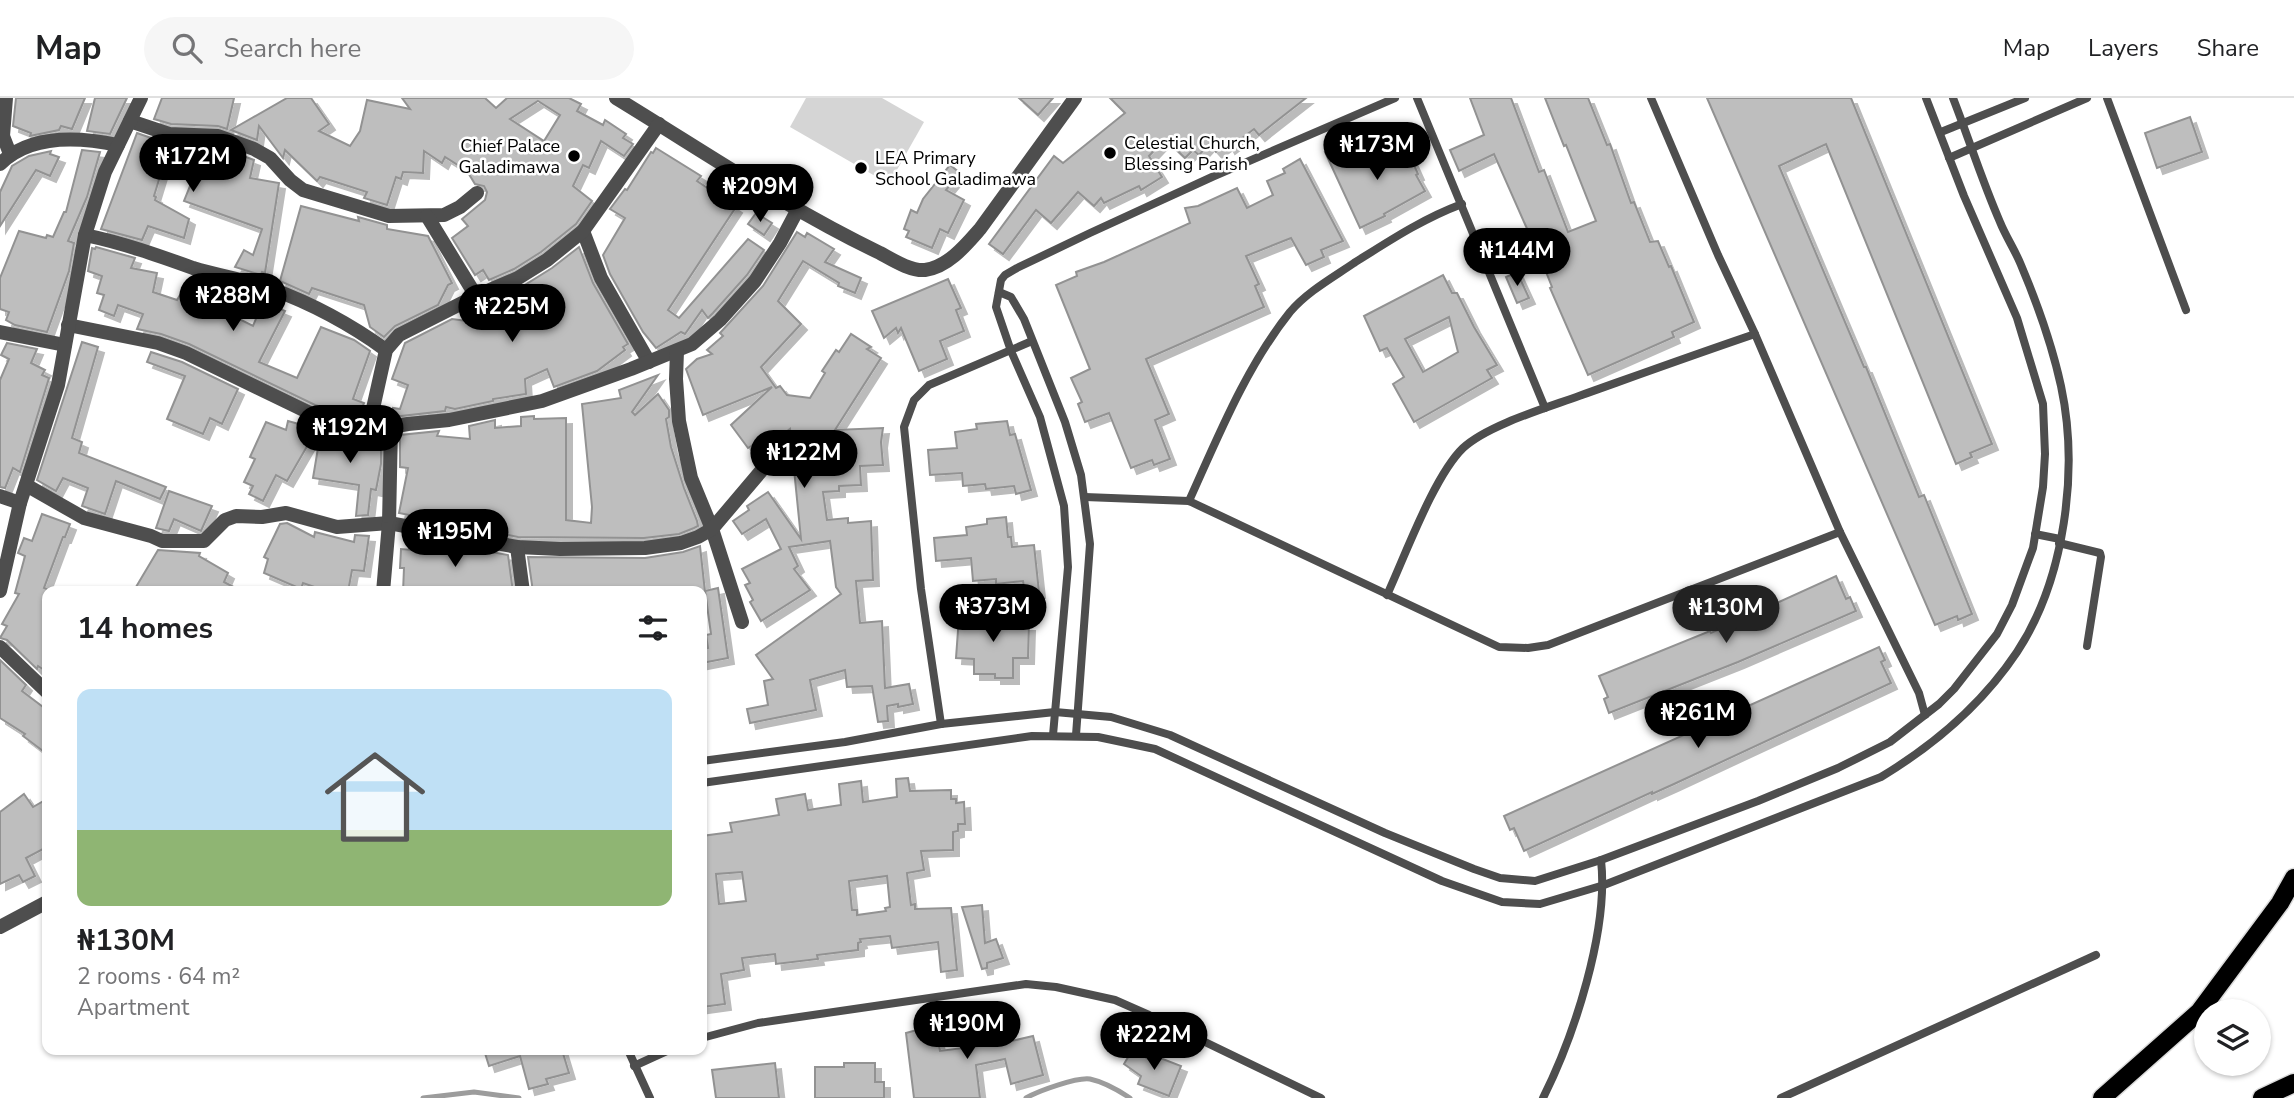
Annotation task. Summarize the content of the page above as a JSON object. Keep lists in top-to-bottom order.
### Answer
{
  "places": ["Celestial Church, Blessing Parish", "Chief Palace Galadimawa", "LEA Primary School Galadimawa"],
  "page": {
    "header": "Map",
    "search": "Search here",
    "nav": ["Map", "Layers", "Share"],
    "price": [
      "₦173M",
      "₦172M",
      "₦209M",
      "₦144M",
      "₦288M",
      "₦225M",
      "₦192M",
      "₦122M",
      "₦195M",
      "₦373M",
      "₦130M",
      "₦261M",
      "₦190M",
      "₦222M"
    ],
    "heading": "14 homes",
    "list": [
      {
        "name": "₦130M",
        "note": "2 rooms · 64 m² · Apartment"
      }
    ]
  }
}
